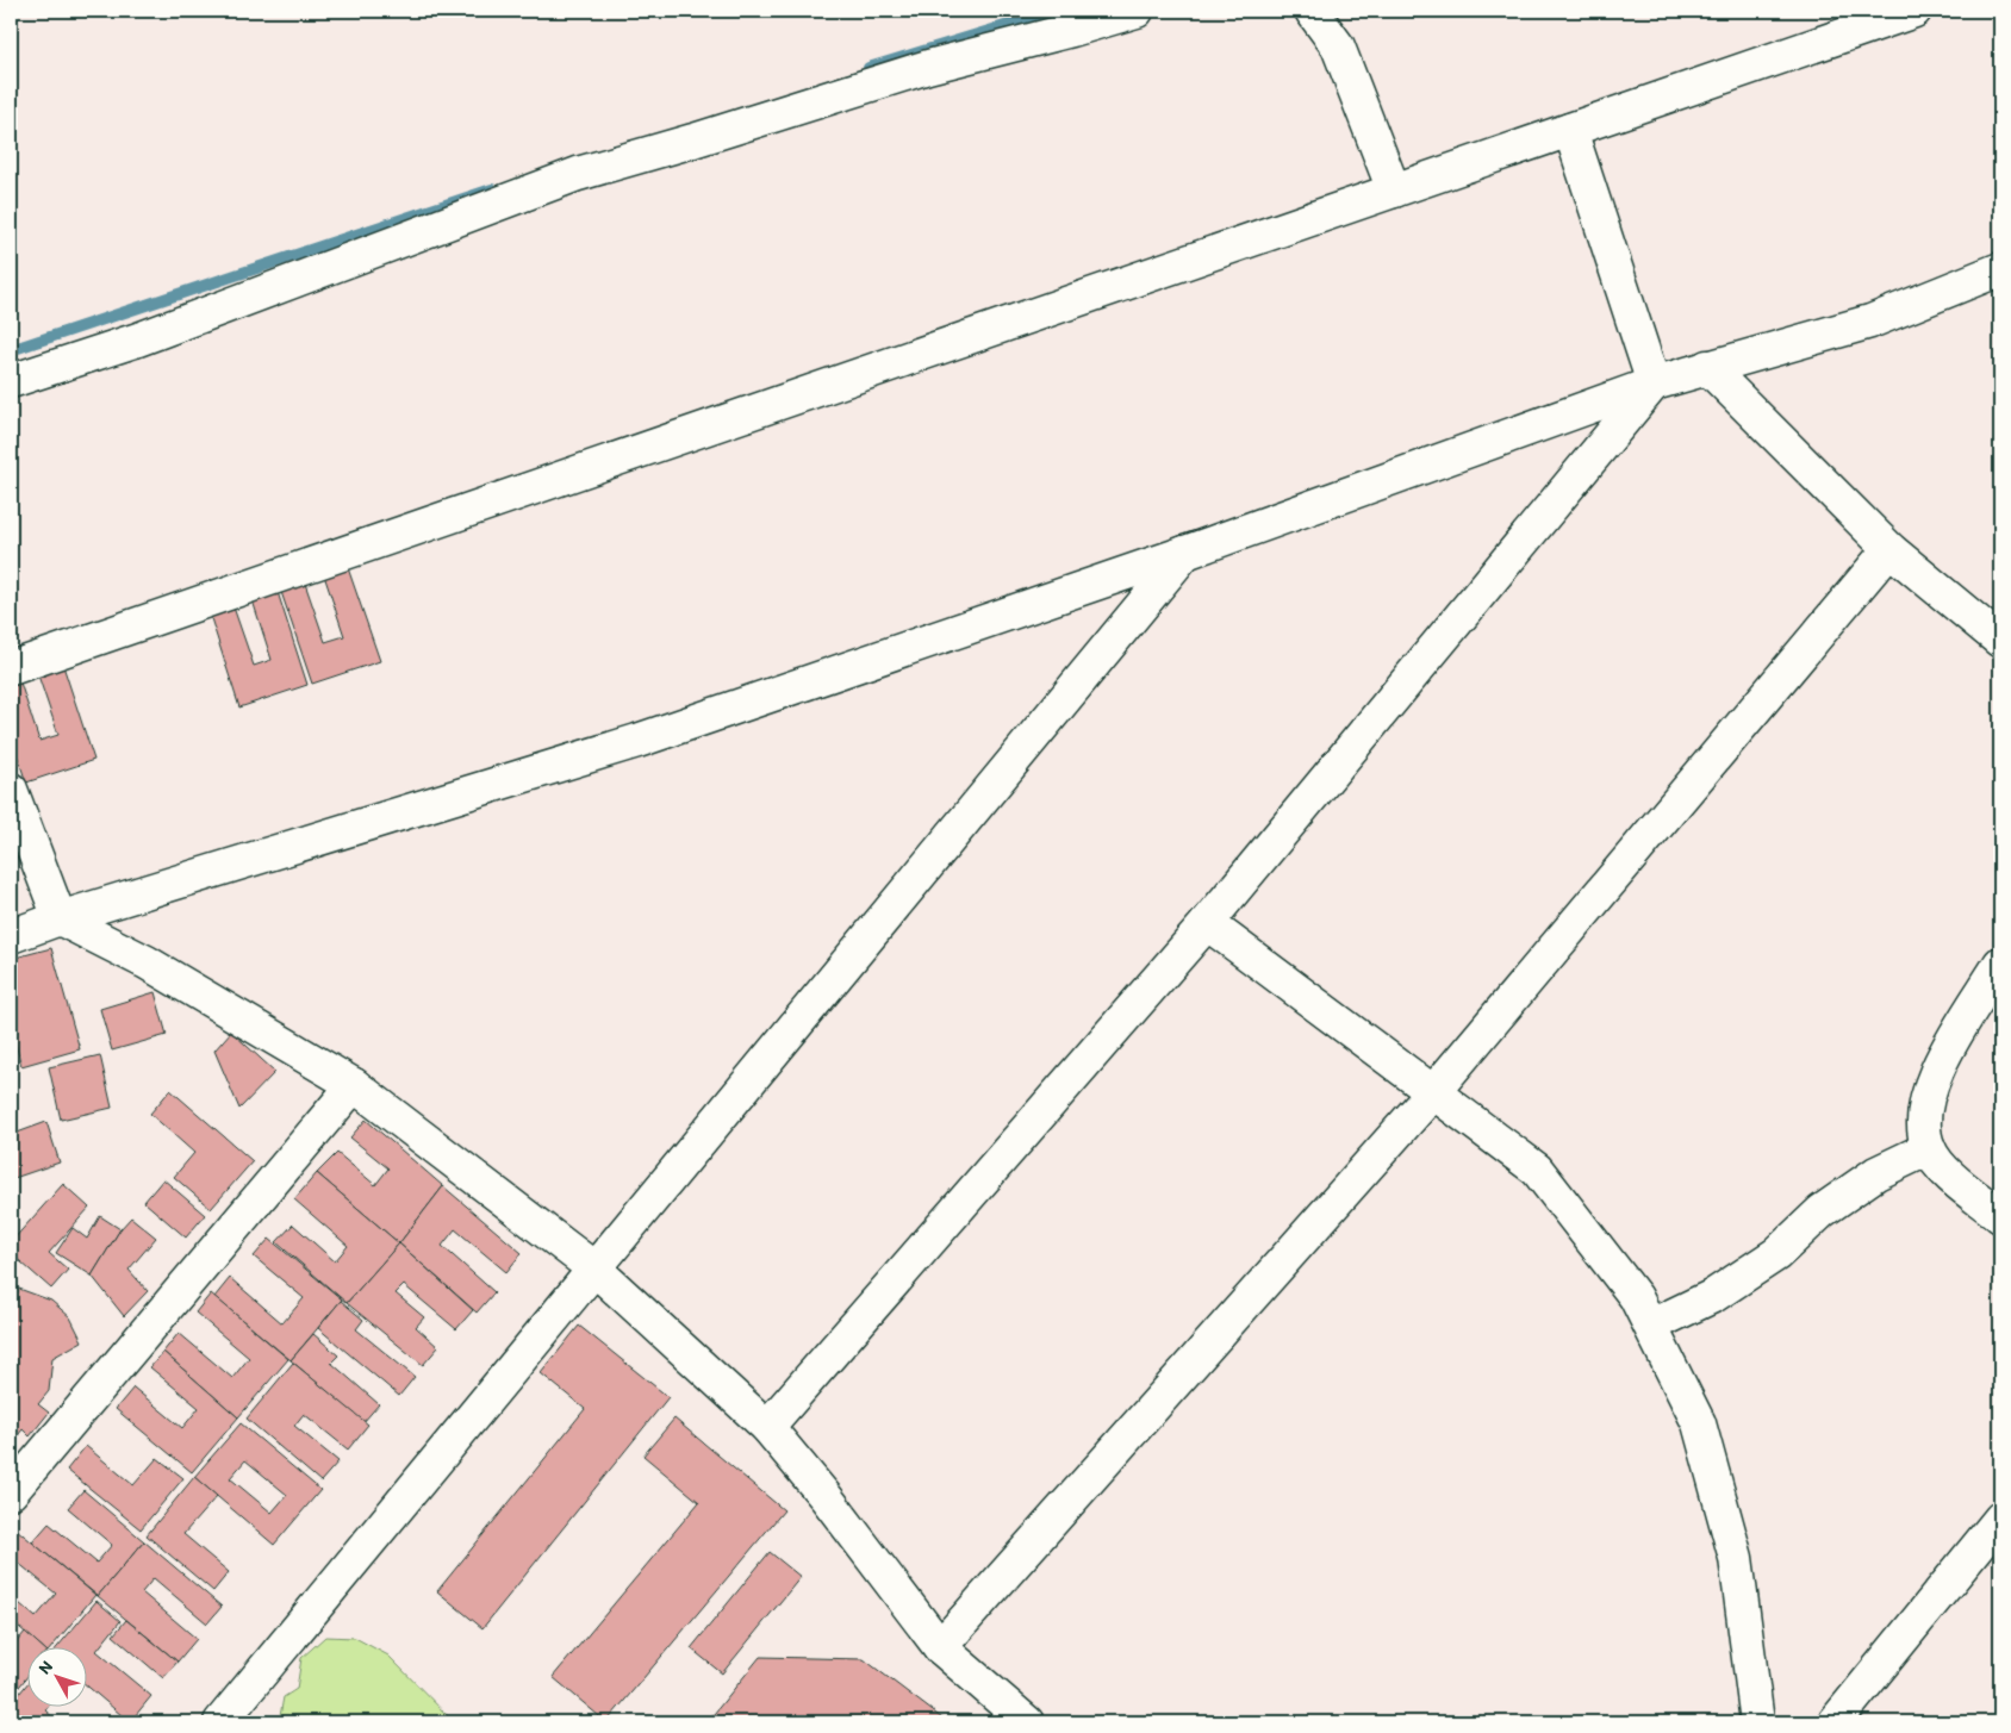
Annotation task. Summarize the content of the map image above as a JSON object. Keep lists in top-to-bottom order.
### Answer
{
  "north": "top left"
}
